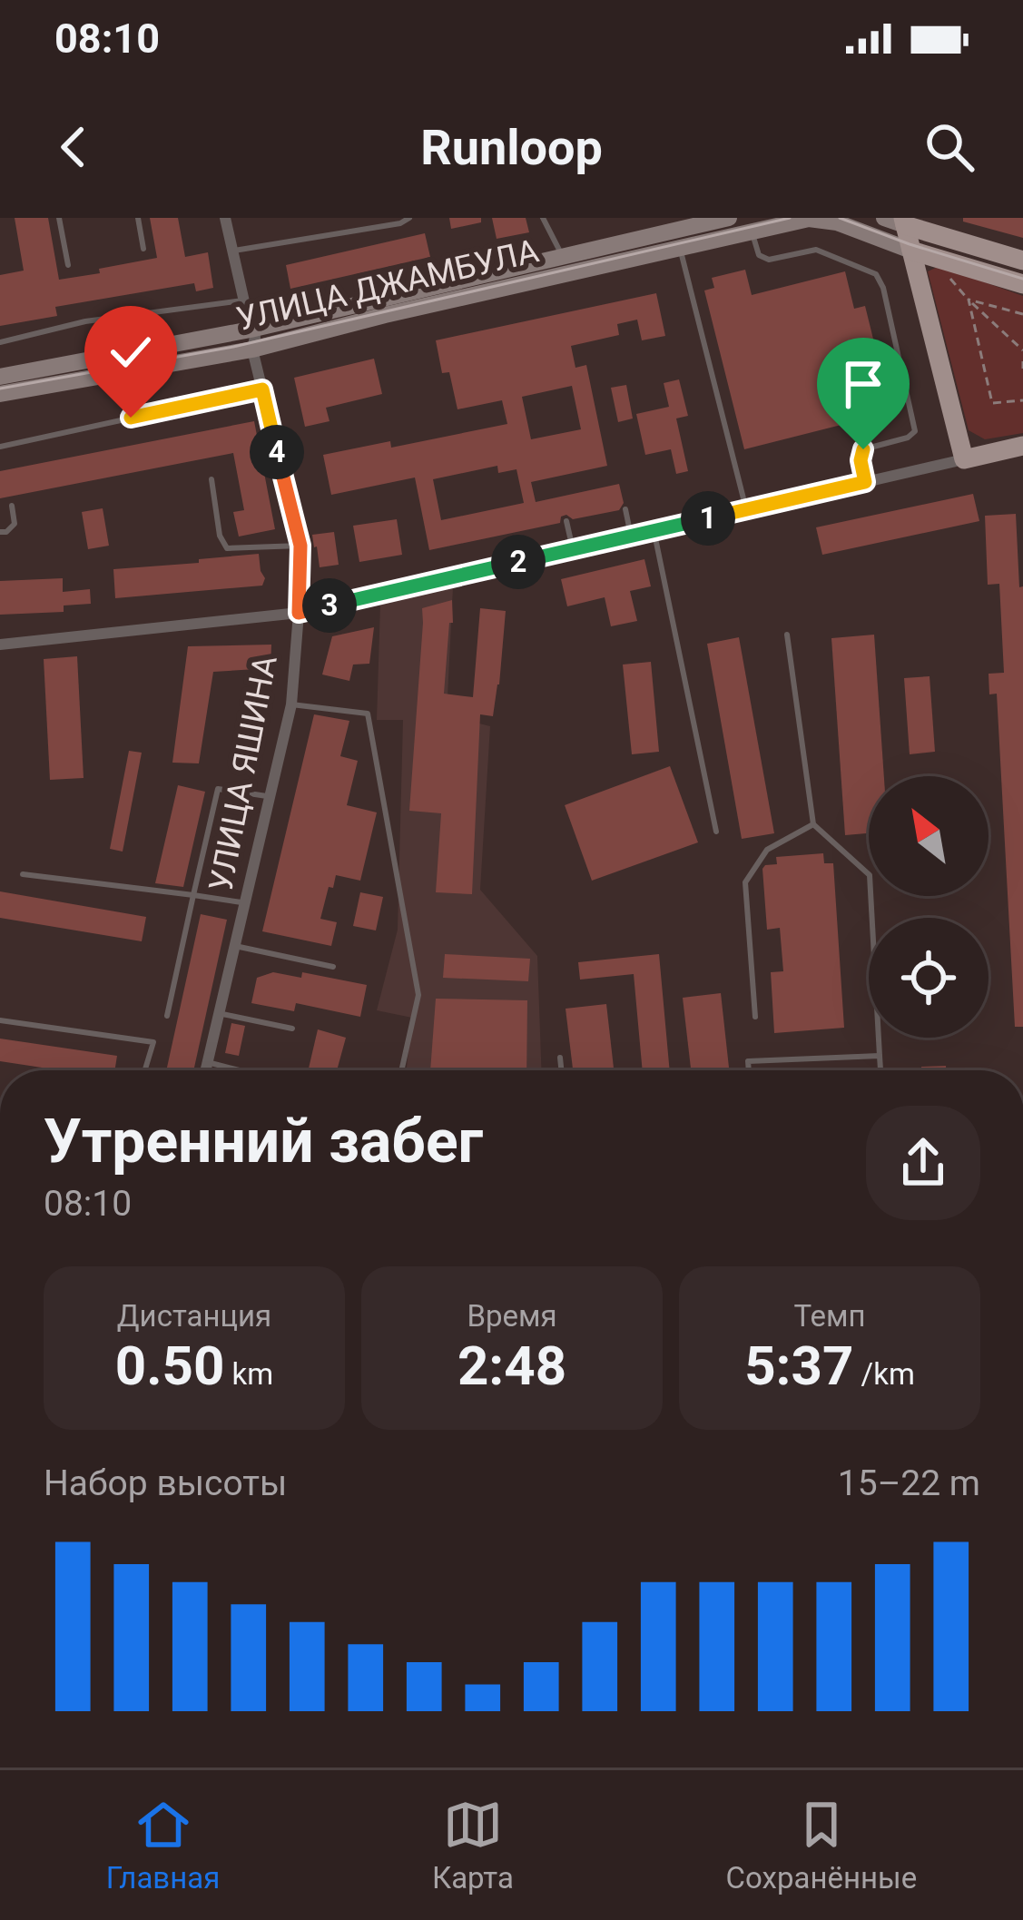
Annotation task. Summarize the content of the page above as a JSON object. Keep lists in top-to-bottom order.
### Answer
{
  "streets": {
    "street": ["УЛИЦА ДЖАМБУЛА", "УЛИЦА ЯШИНА"]
  },
  "crossings": [
    ["УЛИЦА ДЖАМБУЛА", "УЛИЦА ЯШИНА"]
  ],
  "north": "top left",
  "page": {
    "status": "08:10",
    "header": "Runloop",
    "pins": [
      "4",
      "1",
      "2",
      "3"
    ],
    "heading": ["Утренний забег", "08:10"],
    "stats": [
      ["Дистанция", "0.50 km"],
      ["Время", "2:48"],
      ["Темп", "5:37 /km"]
    ],
    "chart": ["Набор высоты", "15–22 m"],
    "tabs": ["Главная", "Карта", "Сохранённые"]
  }
}
